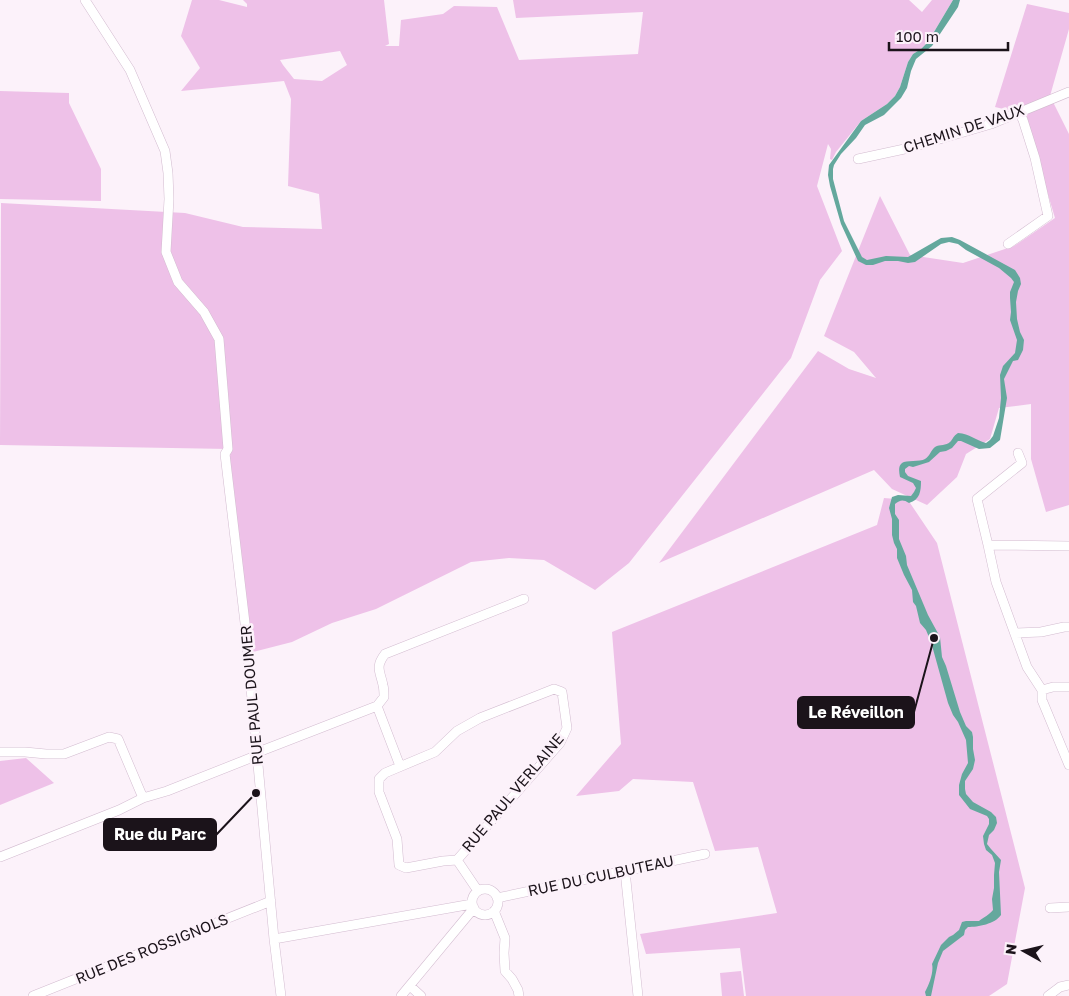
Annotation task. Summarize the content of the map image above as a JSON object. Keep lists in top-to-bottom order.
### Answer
{
  "streets": {
    "street": [
      "CHEMIN DE VAUX",
      "RUE PAUL DOUMER",
      "RUE PAUL VERLAINE",
      "RUE DU CULBUTEAU",
      "RUE DES ROSSIGNOLS"
    ]
  },
  "crossings": [
    ["RUE PAUL DOUMER", "RUE DES ROSSIGNOLS"],
    ["RUE PAUL VERLAINE", "RUE DU CULBUTEAU"]
  ],
  "places": ["Le Réveillon", "Rue du Parc"],
  "scale_bar": "100 m",
  "north": "left"
}
